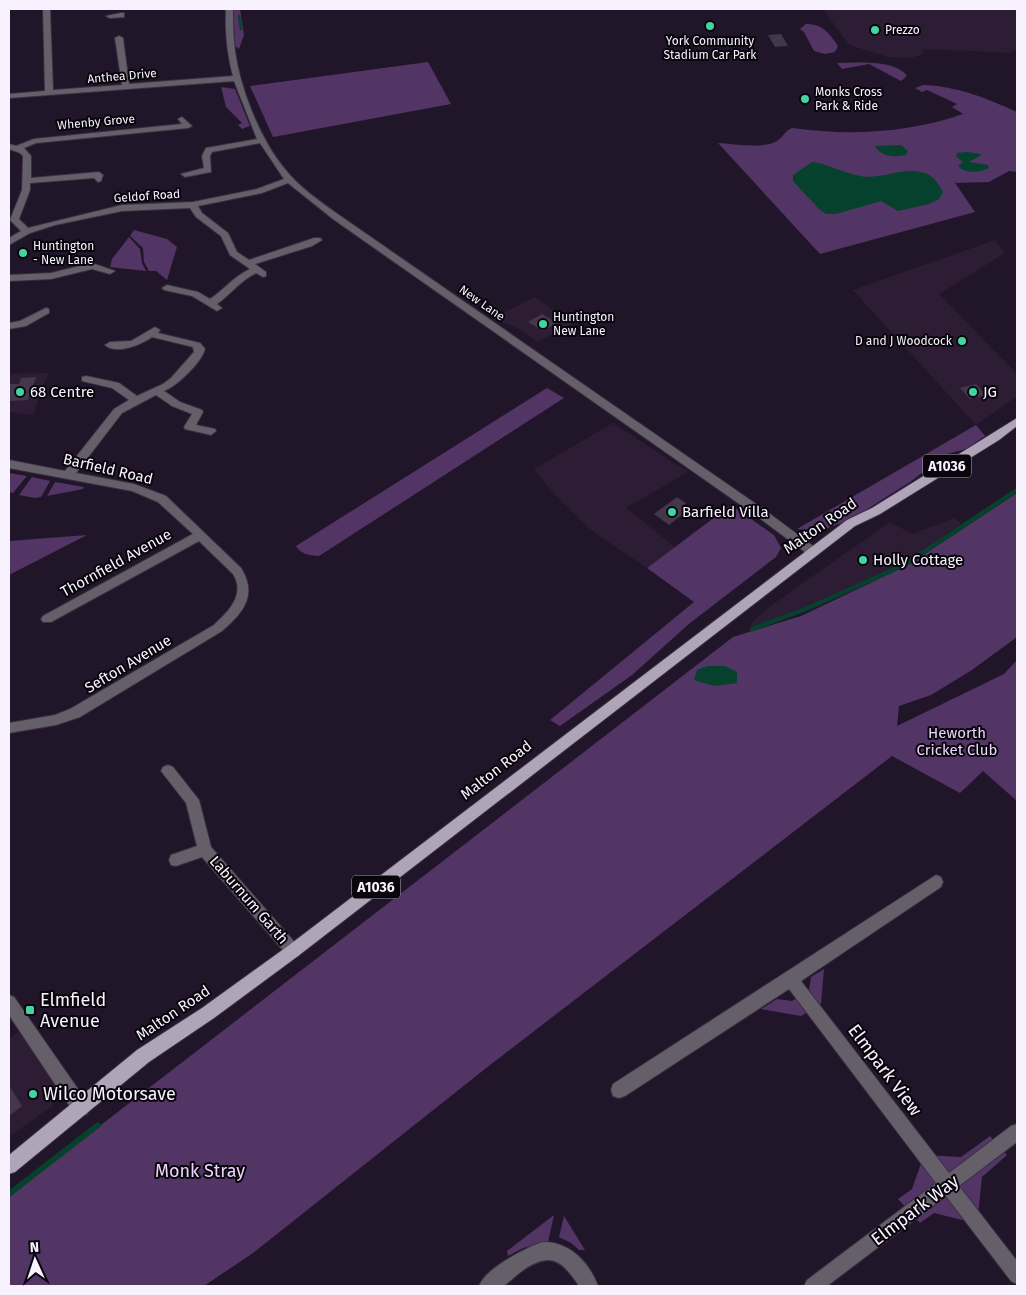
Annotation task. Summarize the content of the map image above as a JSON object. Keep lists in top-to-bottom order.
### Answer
{
  "streets": {
    "main road": ["A1036", "Malton Road"],
    "street": [
      "Anthea Drive",
      "Whenby Grove",
      "Geldof Road",
      "New Lane",
      "Barfield Road",
      "Thornfield Avenue",
      "Sefton Avenue",
      "Laburnum Garth",
      "Elmpark View",
      "Elmpark Way"
    ]
  },
  "crossings": [
    ["Anthea Drive", "New Lane"],
    ["Geldof Road", "New Lane"],
    ["New Lane", "Malton Road"],
    ["Barfield Road", "Thornfield Avenue"],
    ["Barfield Road", "Sefton Avenue"],
    ["Malton Road", "Laburnum Garth"],
    ["Elmpark View", "Elmpark Way"]
  ],
  "parks": ["Heworth Cricket Club", "Monk Stray"],
  "places": {
    "other": [
      "York Community Stadium Car Park",
      "Prezzo",
      "Monks Cross Park & Ride",
      "Huntington - New Lane",
      "Huntington New Lane",
      "D and J Woodcock",
      "68 Centre",
      "JG",
      "Barfield Villa",
      "Holly Cottage",
      "Wilco Motorsave"
    ],
    "transit": ["Elmfield Avenue"]
  },
  "north": "top"
}
